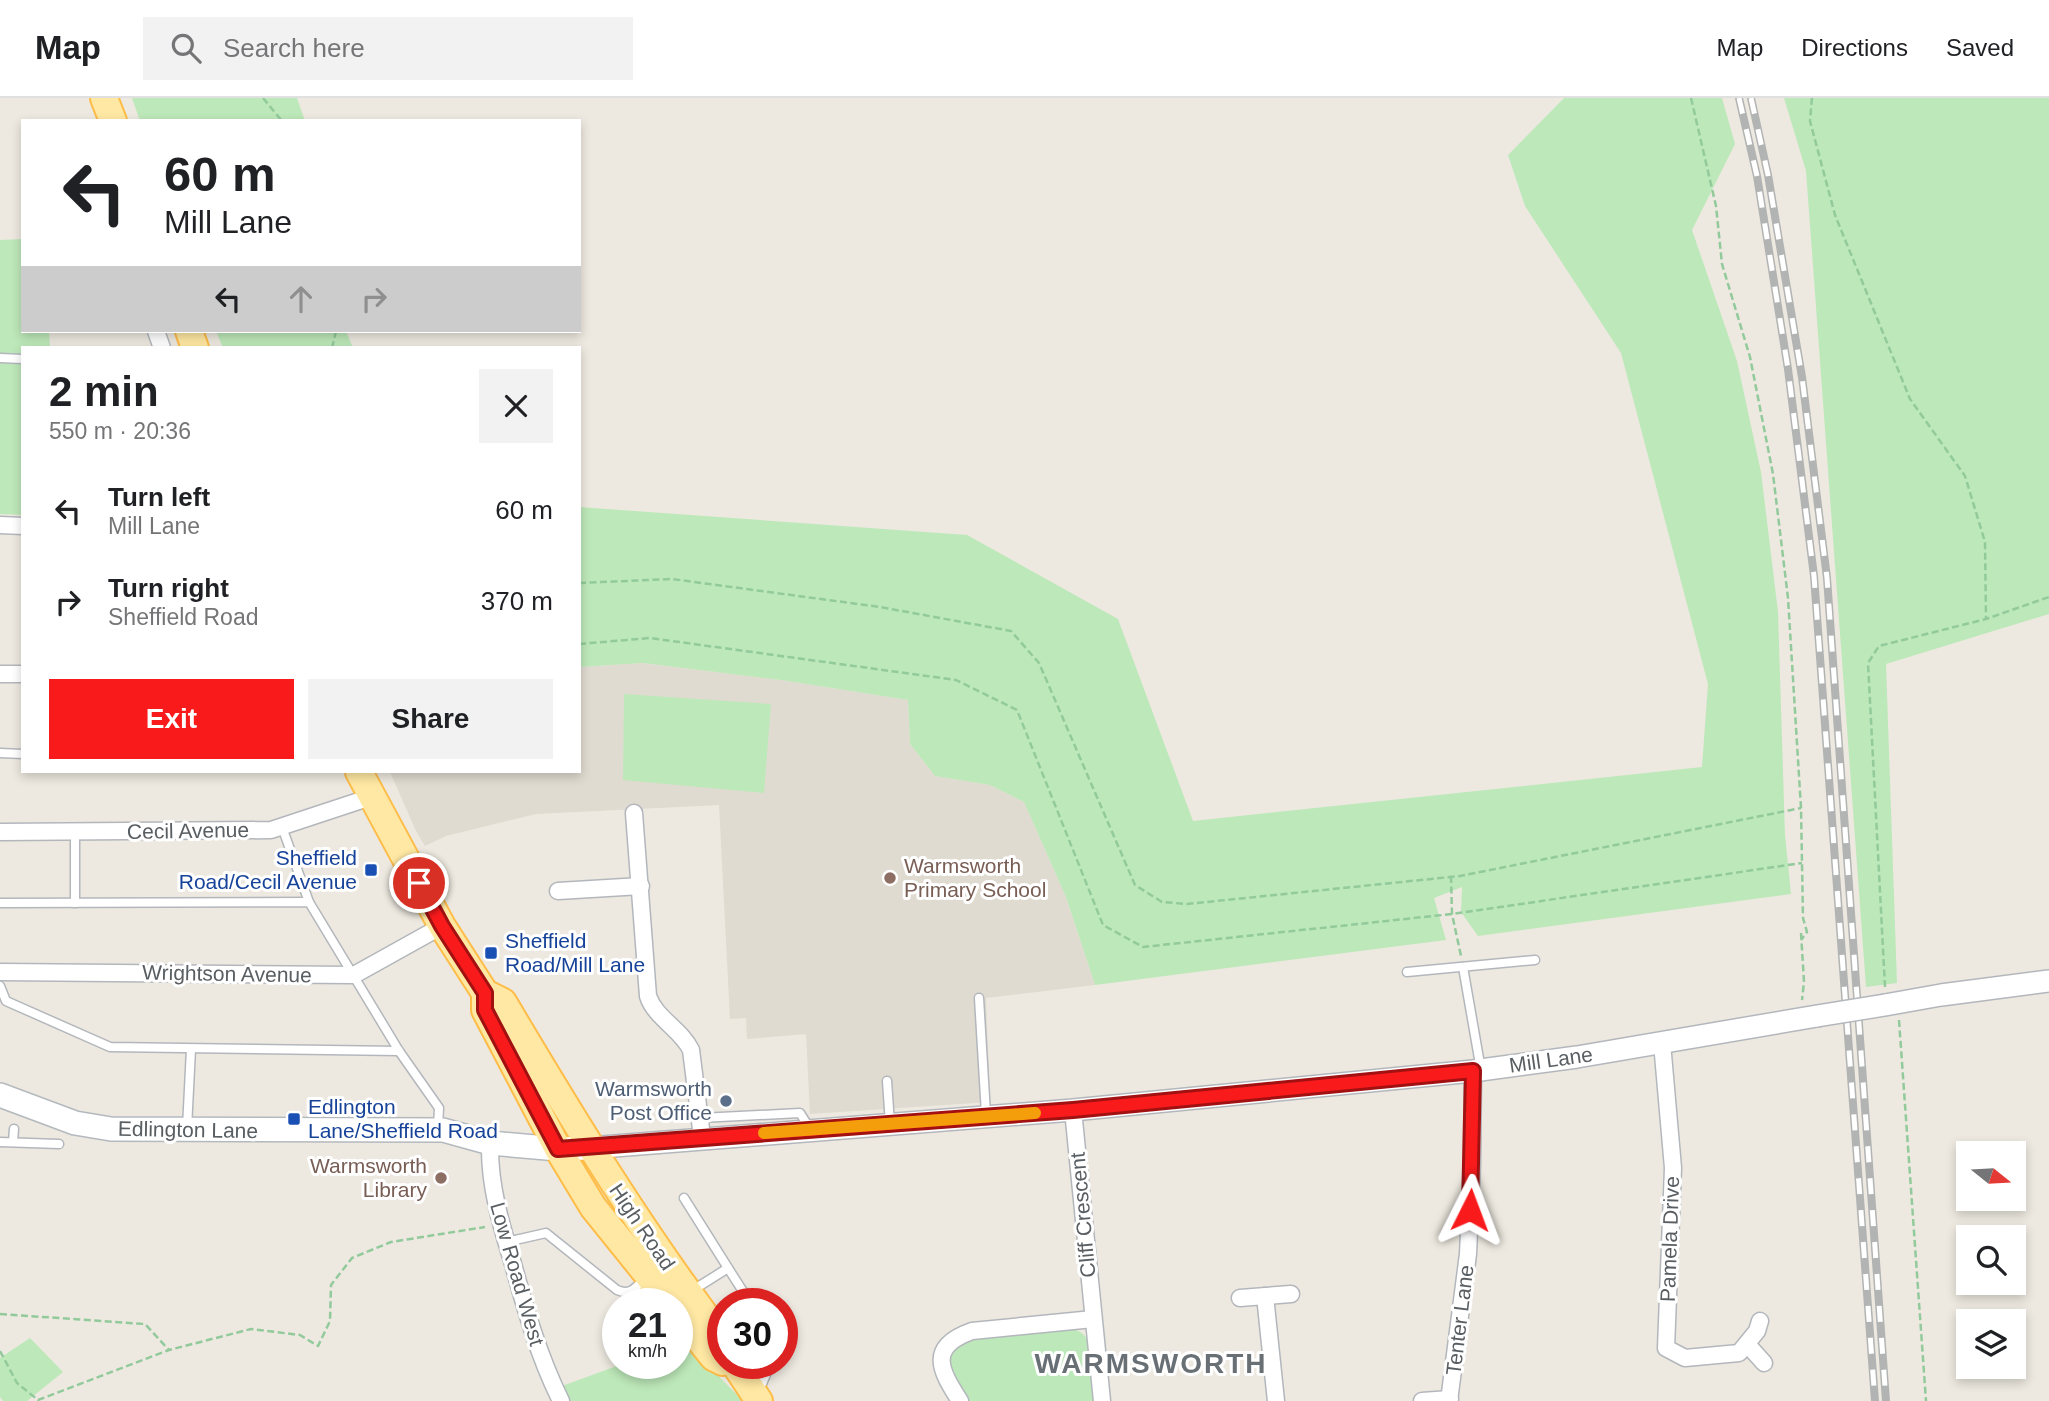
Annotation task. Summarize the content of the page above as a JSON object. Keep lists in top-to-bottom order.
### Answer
{
  "streets": {
    "main road": ["Edlington Lane", "High Road"],
    "street": [
      "Cecil Avenue",
      "Wrightson Avenue",
      "Mill Lane",
      "Cliff Crescent",
      "Pamela Drive",
      "Low Road West",
      "Tenter Lane"
    ]
  },
  "crossings": [
    ["Mill Lane", "Edlington Lane"],
    ["Mill Lane", "Cliff Crescent"],
    ["Mill Lane", "High Road"],
    ["Mill Lane", "Pamela Drive"],
    ["Mill Lane", "Tenter Lane"],
    ["Edlington Lane", "High Road"],
    ["Edlington Lane", "Low Road West"]
  ],
  "districts": ["WARMSWORTH"],
  "places": {
    "transit": ["Sheffield Road/Cecil Avenue", "Sheffield Road/Mill Lane", "Edlington Lane/Sheffield Road"],
    "other": ["Warmsworth Primary School", "Warmsworth Post Office", "Warmsworth Library"]
  },
  "north": "right",
  "page": {
    "header": "Map",
    "search": "Search here",
    "nav": ["Map", "Directions", "Saved"],
    "turn": ["60 m", "Mill Lane"],
    "heading": ["2 min", "550 m · 20:36"],
    "list": [
      {
        "name": "Turn left",
        "note": "Mill Lane",
        "value": "60 m"
      },
      {
        "name": "Turn right",
        "note": "Sheffield Road",
        "value": "370 m"
      }
    ],
    "buttons": ["Exit", "Share"],
    "speed": "21 km/h",
    "limit": "30"
  }
}
